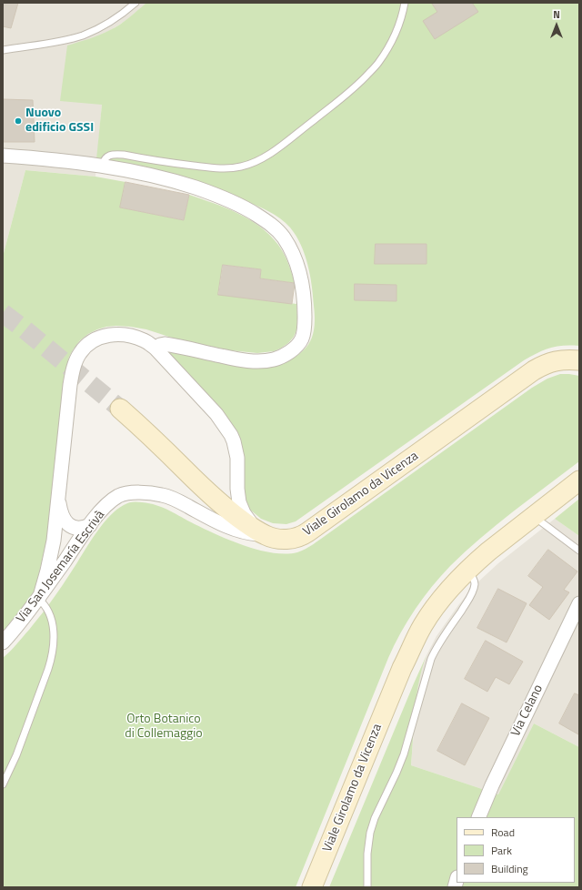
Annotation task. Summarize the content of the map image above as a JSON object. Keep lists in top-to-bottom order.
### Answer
{
  "streets": {
    "main road": ["Viale Girolamo da Vicenza"],
    "street": ["Via San Josemaría Escrivà", "Via Celano"]
  },
  "crossings": [
    ["Viale Girolamo da Vicenza", "Via San Josemaría Escrivà"]
  ],
  "parks": ["Orto Botanico di Collemaggio"],
  "places": ["Nuovo edificio GSSI"],
  "legend": ["Road", "Park", "Building"],
  "north": "top"
}
